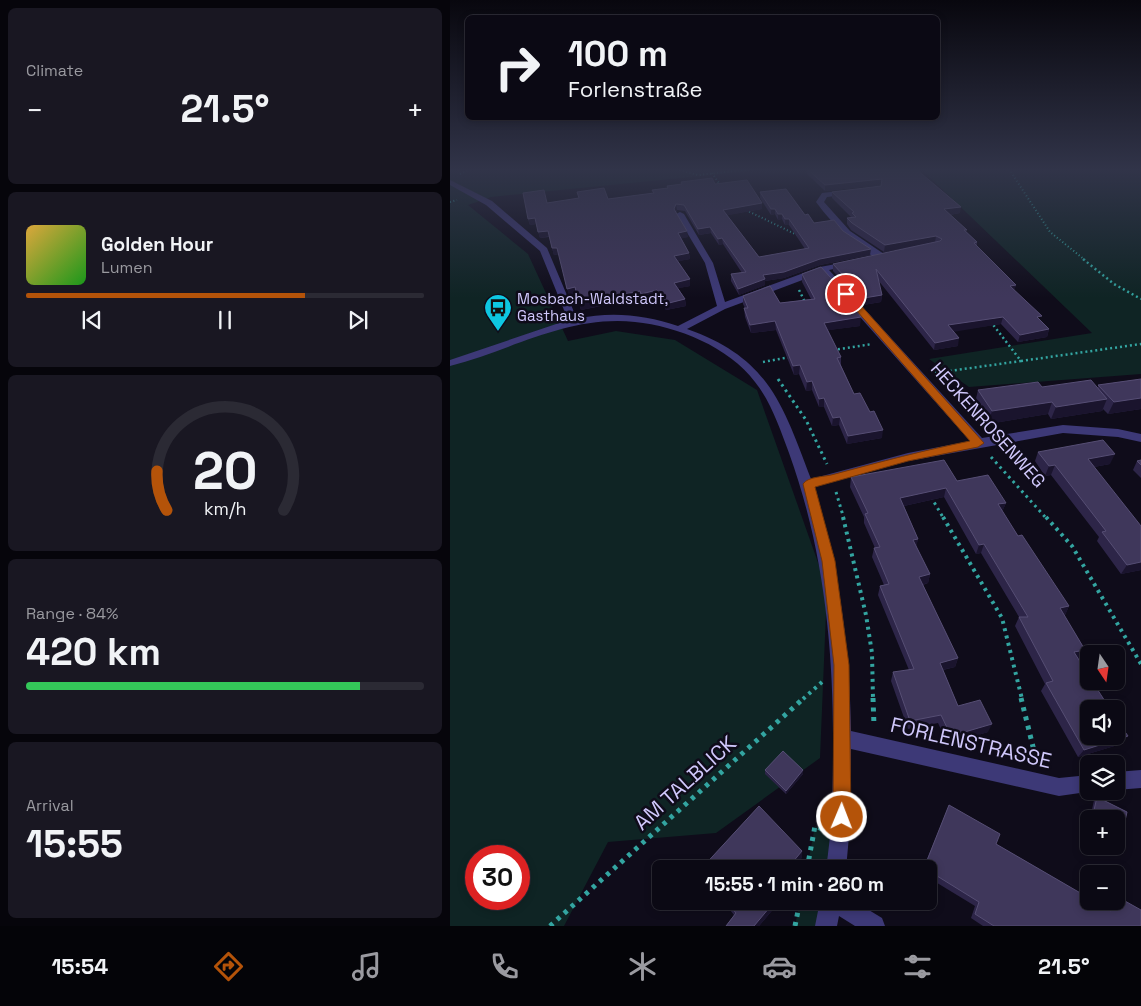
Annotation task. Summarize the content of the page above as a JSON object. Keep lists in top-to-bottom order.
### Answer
{
  "streets": {
    "street": ["HECKENROSENWEG", "FORLENSTRASSE"],
    "path": ["AM TALBLICK"]
  },
  "places": {
    "bus stop": ["Mosbach-Waldstadt, Gasthaus"]
  },
  "north": "bottom",
  "page": {
    "tile": [
      "Climate",
      ["Range · 84%", "420 km"],
      ["Arrival", "15:55"]
    ],
    "turn": ["100 m", "Forlenstraße"],
    "heat": ["−", "21.5°", "+"],
    "song": ["Golden Hour", "Lumen"],
    "map_buttons": ["+", "−"],
    "limit": "30",
    "trip": "15:55 · 1 min · 260 m",
    "tabs": ["15:54", "21.5°"],
    "gauge": ["20", "km/h"]
  }
}
